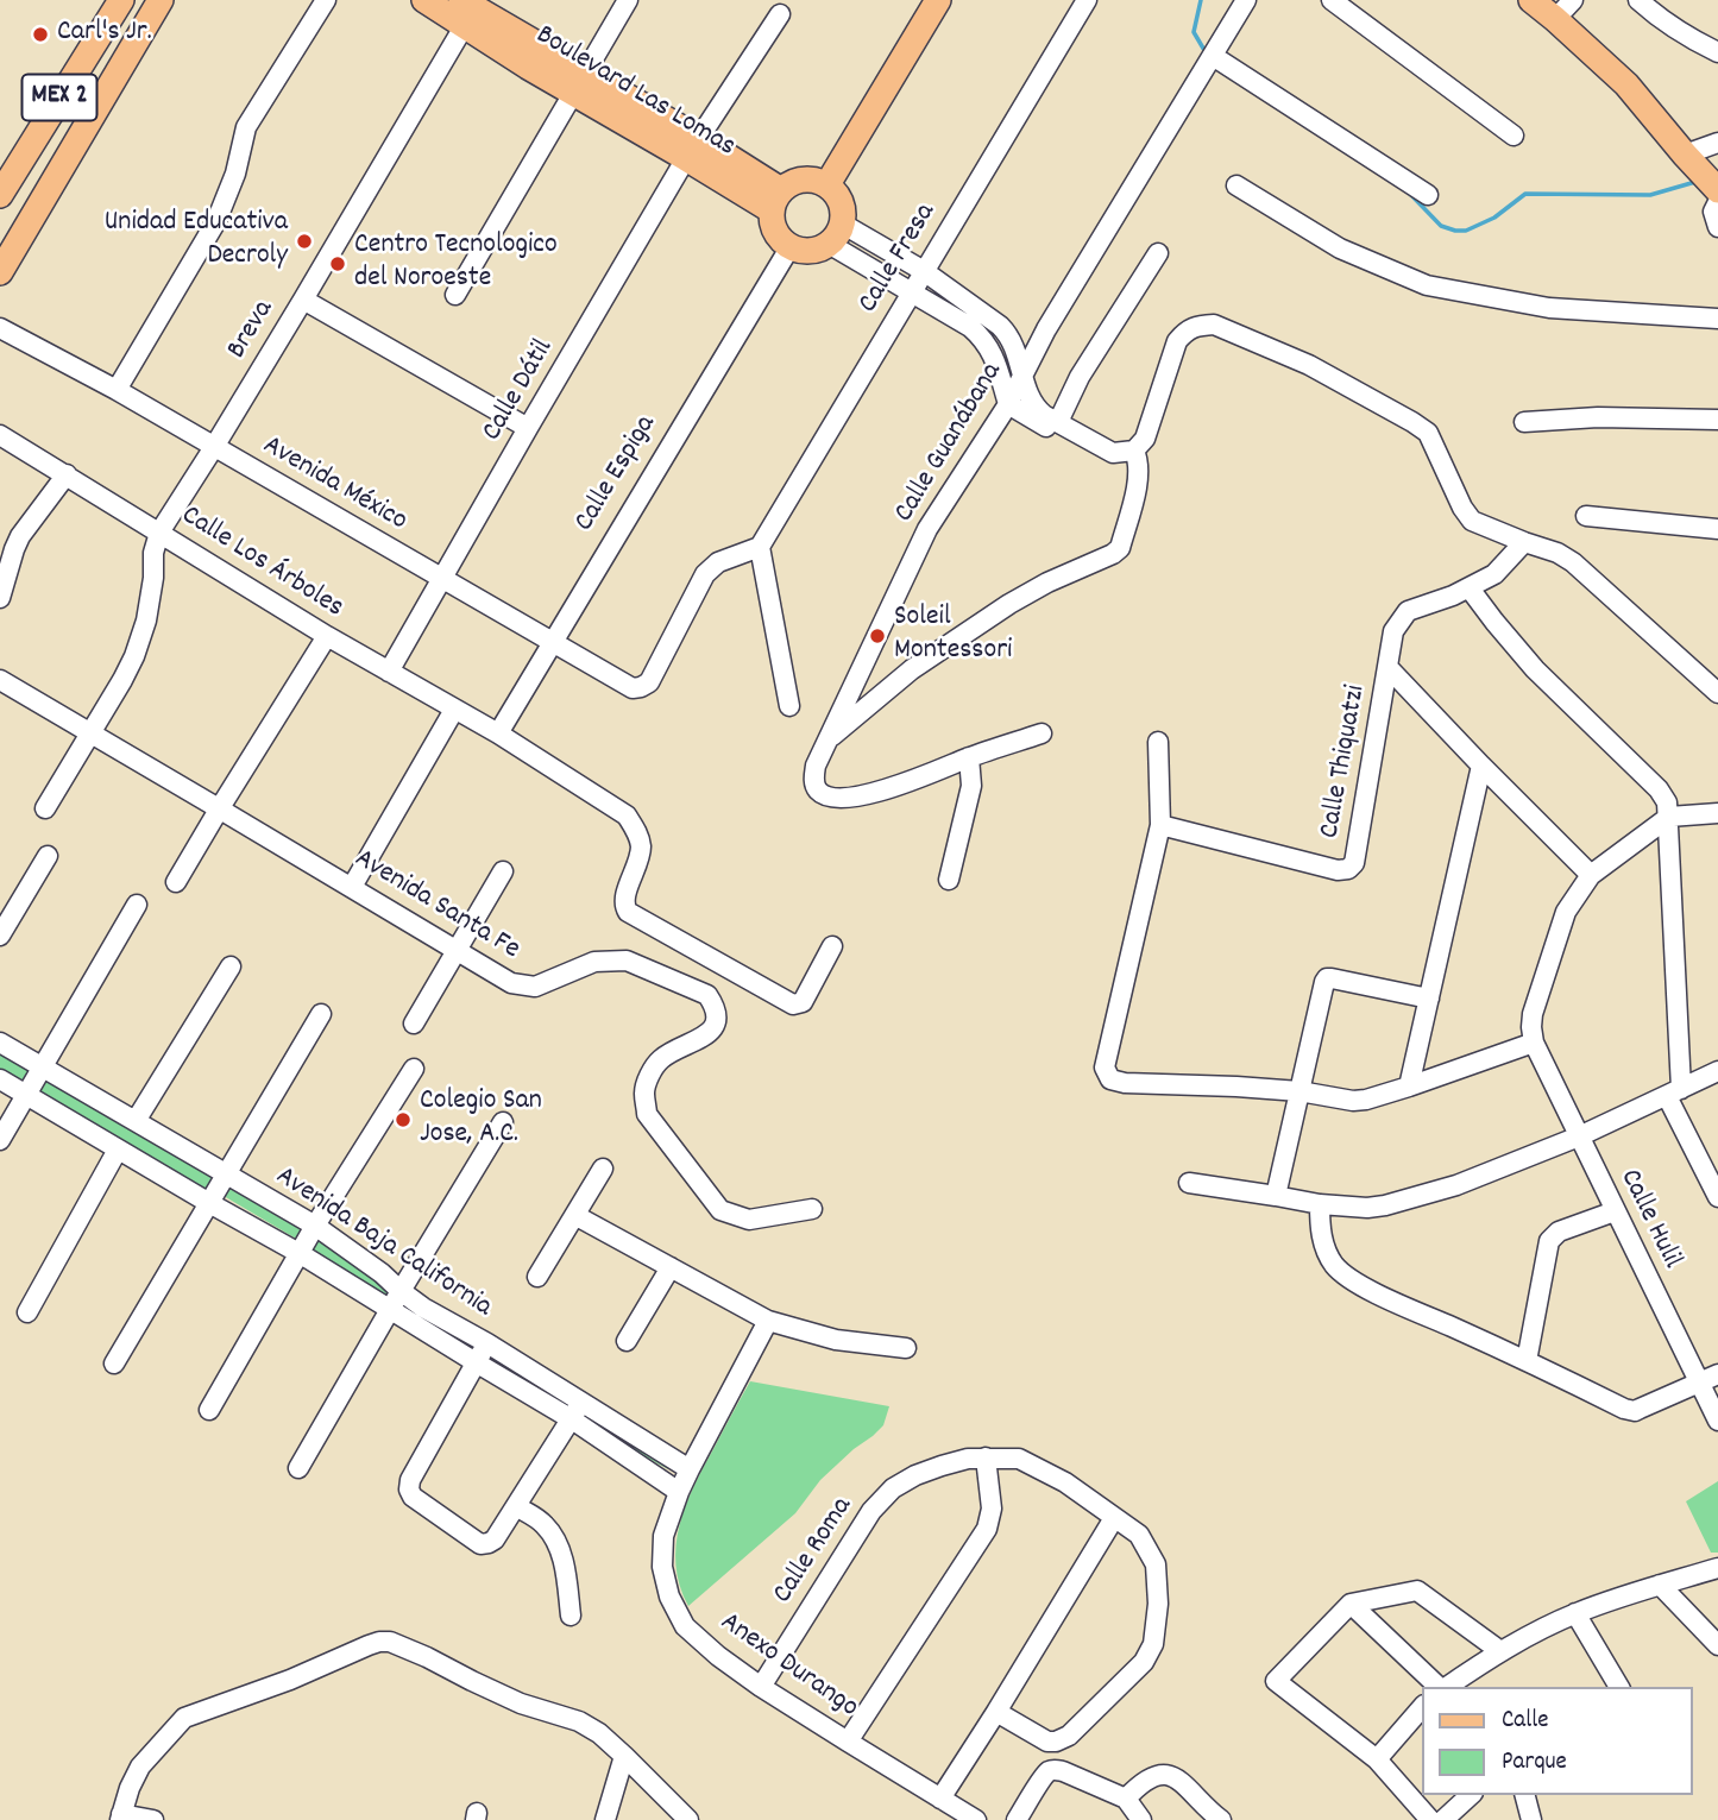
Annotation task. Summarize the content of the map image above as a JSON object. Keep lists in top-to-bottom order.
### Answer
{
  "streets": {
    "main road": ["Boulevard Las Lomas", "MEX 2"],
    "street": [
      "Calle Fresa",
      "Breva",
      "Calle Dátil",
      "Calle Guanábana",
      "Calle Espiga",
      "Avenida México",
      "Calle Los Árboles",
      "Calle Thiquatzi",
      "Avenida Santa Fe",
      "Calle Hulil",
      "Avenida Baja California",
      "Calle Roma",
      "Anexo Durango"
    ]
  },
  "crossings": [
    ["Boulevard Las Lomas", "Breva"],
    ["Boulevard Las Lomas", "Calle Dátil"],
    ["Boulevard Las Lomas", "Calle Espiga"],
    ["Calle Fresa", "Avenida México"],
    ["Breva", "Avenida México"],
    ["Breva", "Calle Los Árboles"],
    ["Calle Dátil", "Avenida México"],
    ["Calle Dátil", "Calle Los Árboles"],
    ["Calle Espiga", "Avenida México"],
    ["Calle Espiga", "Calle Los Árboles"],
    ["Avenida Baja California", "Anexo Durango"],
    ["Calle Roma", "Anexo Durango"]
  ],
  "places": [
    "Carl's Jr.",
    "Unidad Educativa Decroly",
    "Centro Tecnologico del Noroeste",
    "Soleil Montessori",
    "Colegio San Jose, A.C."
  ],
  "legend": ["Calle", "Parque"]
}
